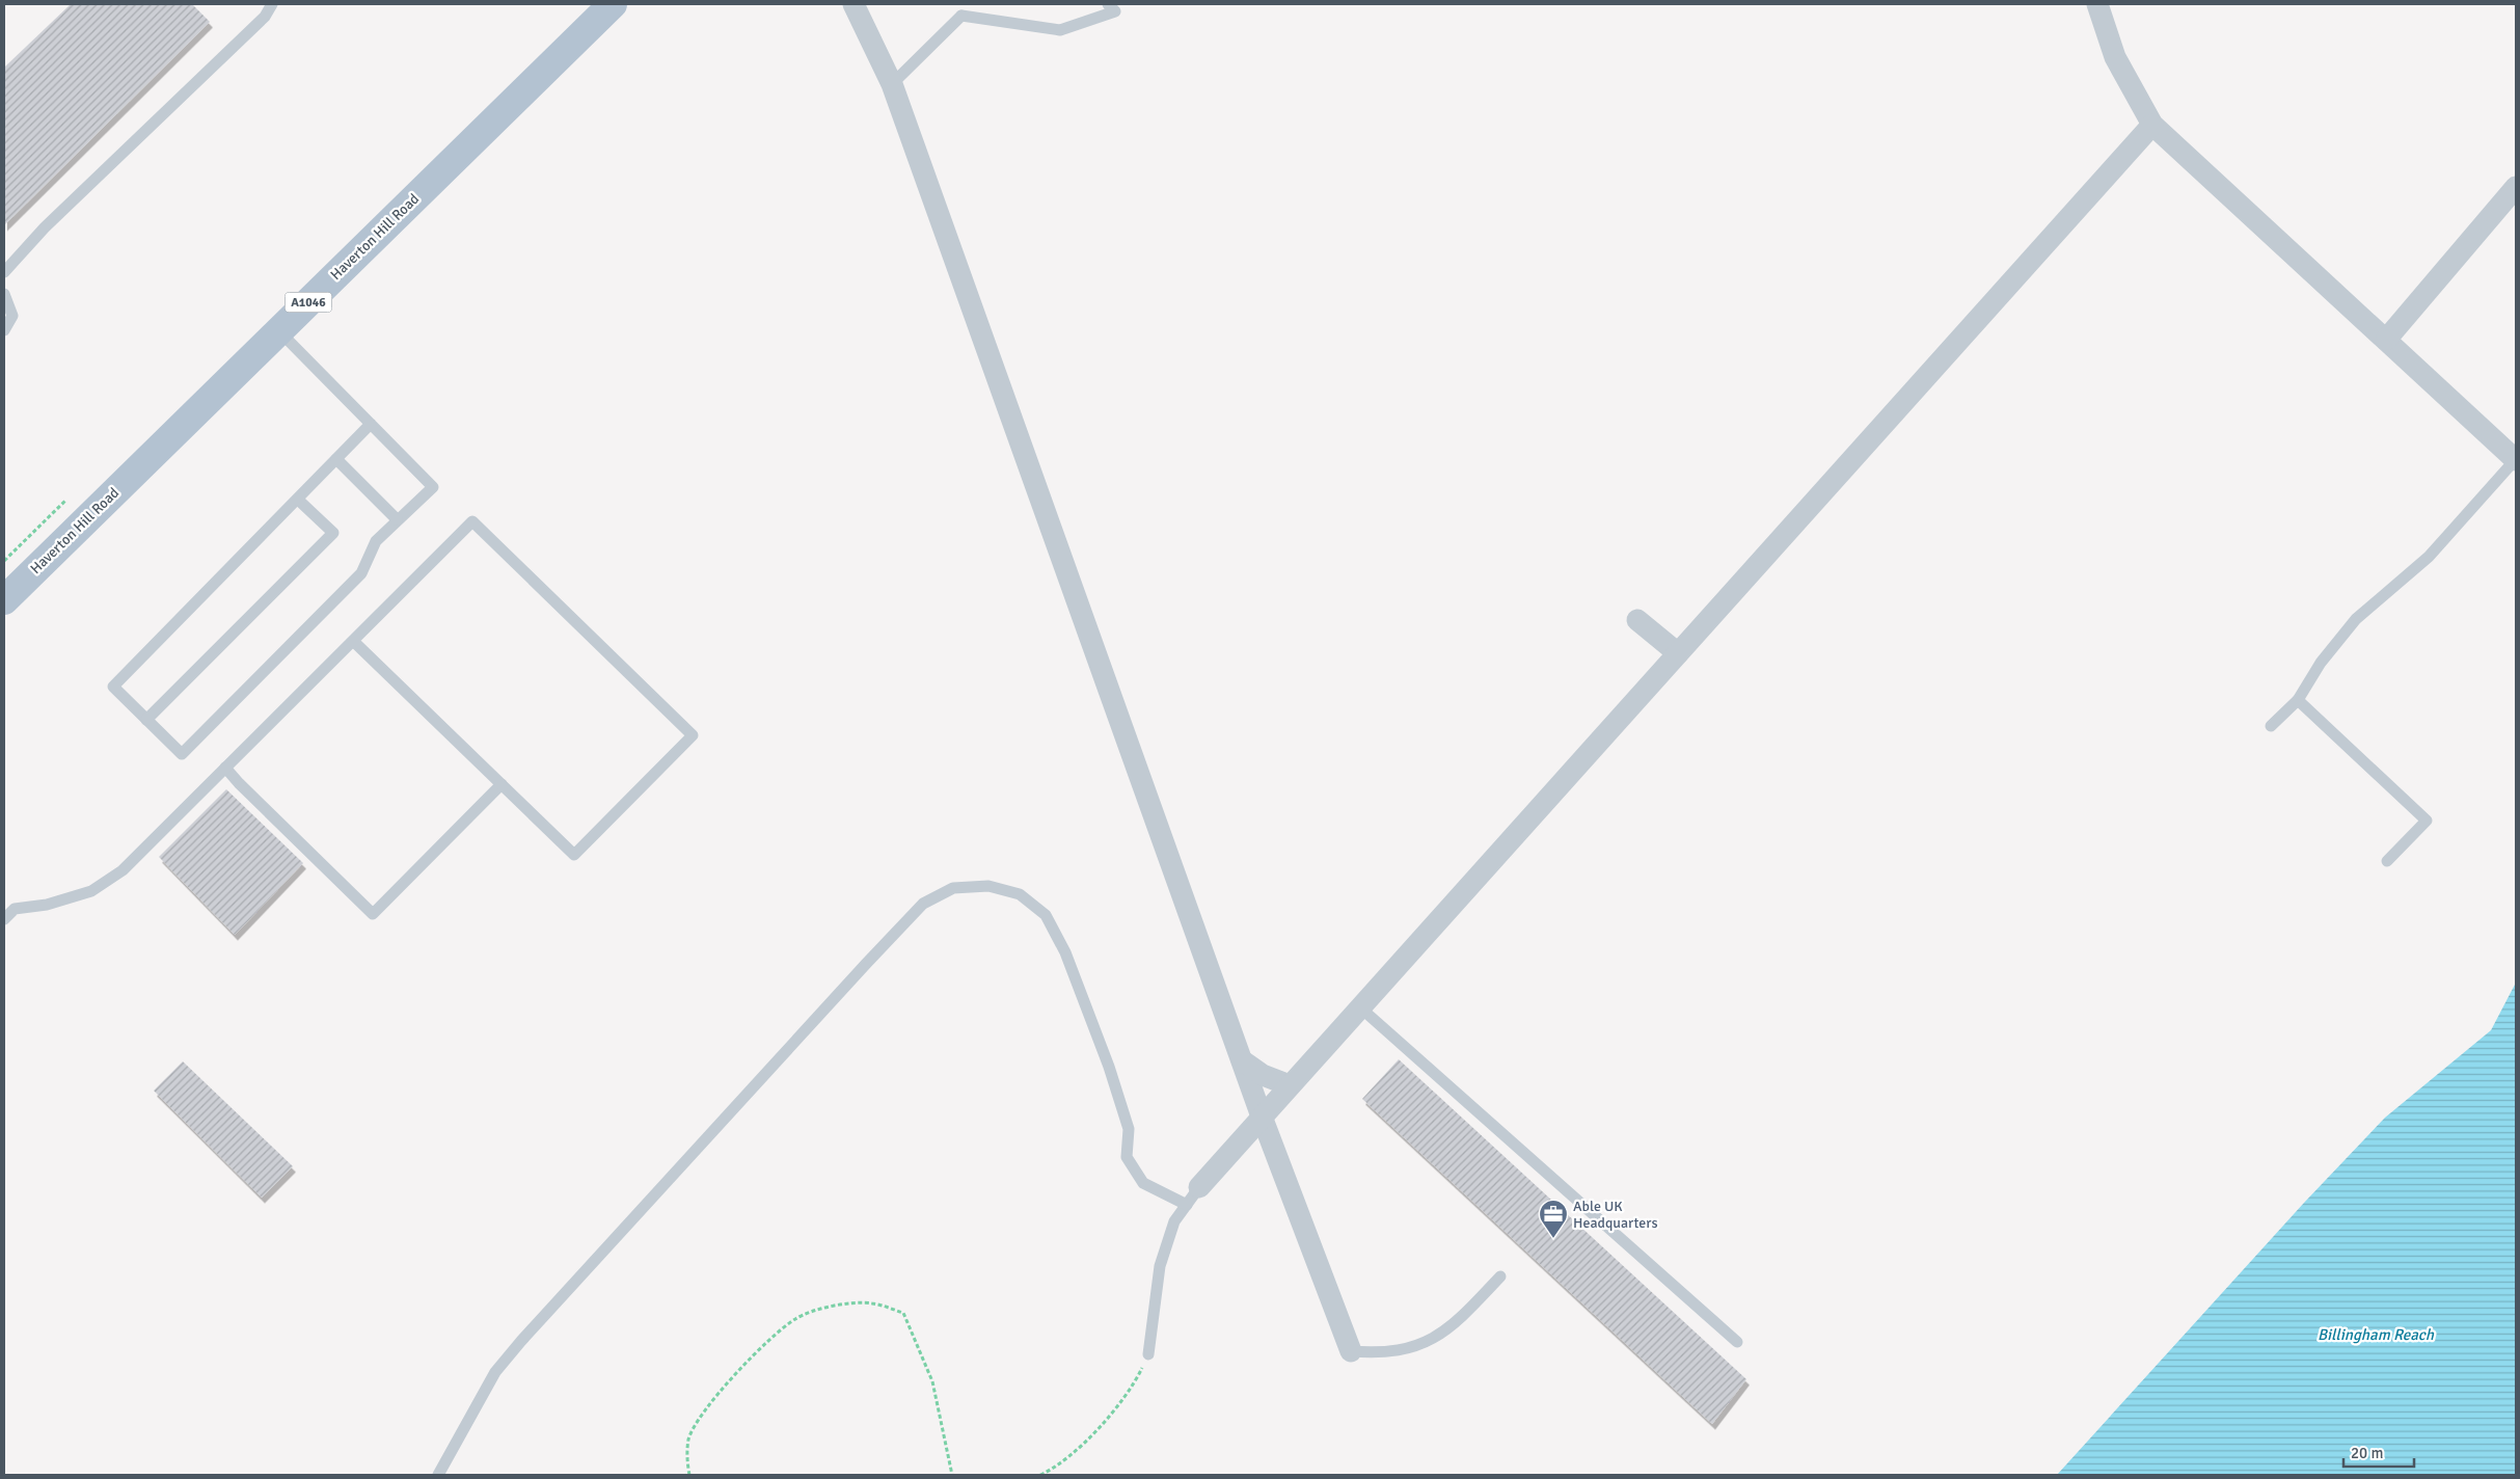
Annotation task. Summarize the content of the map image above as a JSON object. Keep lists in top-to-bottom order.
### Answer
{
  "streets": {
    "main road": ["Haverton Hill Road", "A1046"]
  },
  "water": ["Billingham Reach"],
  "places": {
    "office": ["Able UK Headquarters"]
  },
  "scale_bar": "20 m"
}
